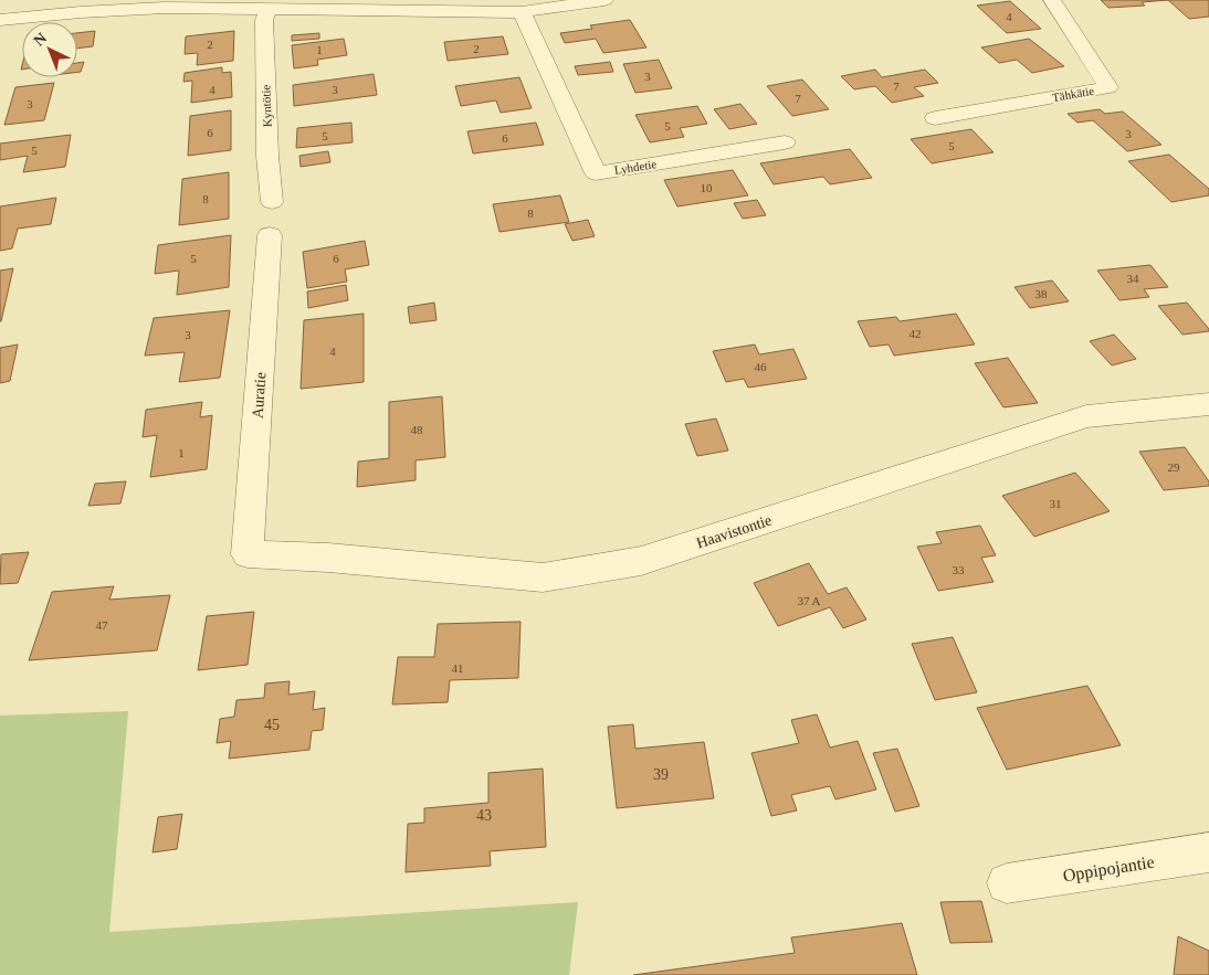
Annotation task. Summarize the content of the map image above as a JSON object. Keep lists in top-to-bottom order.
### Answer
{
  "streets": {
    "street": [
      "Tähkätie",
      "Kyntötie",
      "Lyhdetie",
      "Auratie",
      "Haavistontie",
      "Oppipojantie"
    ]
  },
  "crossings": [
    ["Auratie", "Haavistontie"]
  ],
  "house_numbers": [
    "4",
    "2",
    "2",
    "1",
    "3",
    "7",
    "4",
    "3",
    "7",
    "3",
    "5",
    "6",
    "3",
    "5",
    "6",
    "5",
    "5",
    "10",
    "8",
    "8",
    "5",
    "6",
    "34",
    "38",
    "42",
    "3",
    "4",
    "46",
    "48",
    "1",
    "29",
    "31",
    "33",
    "37 A",
    "47",
    "41",
    "45",
    "39",
    "43"
  ],
  "north": "top left"
}
